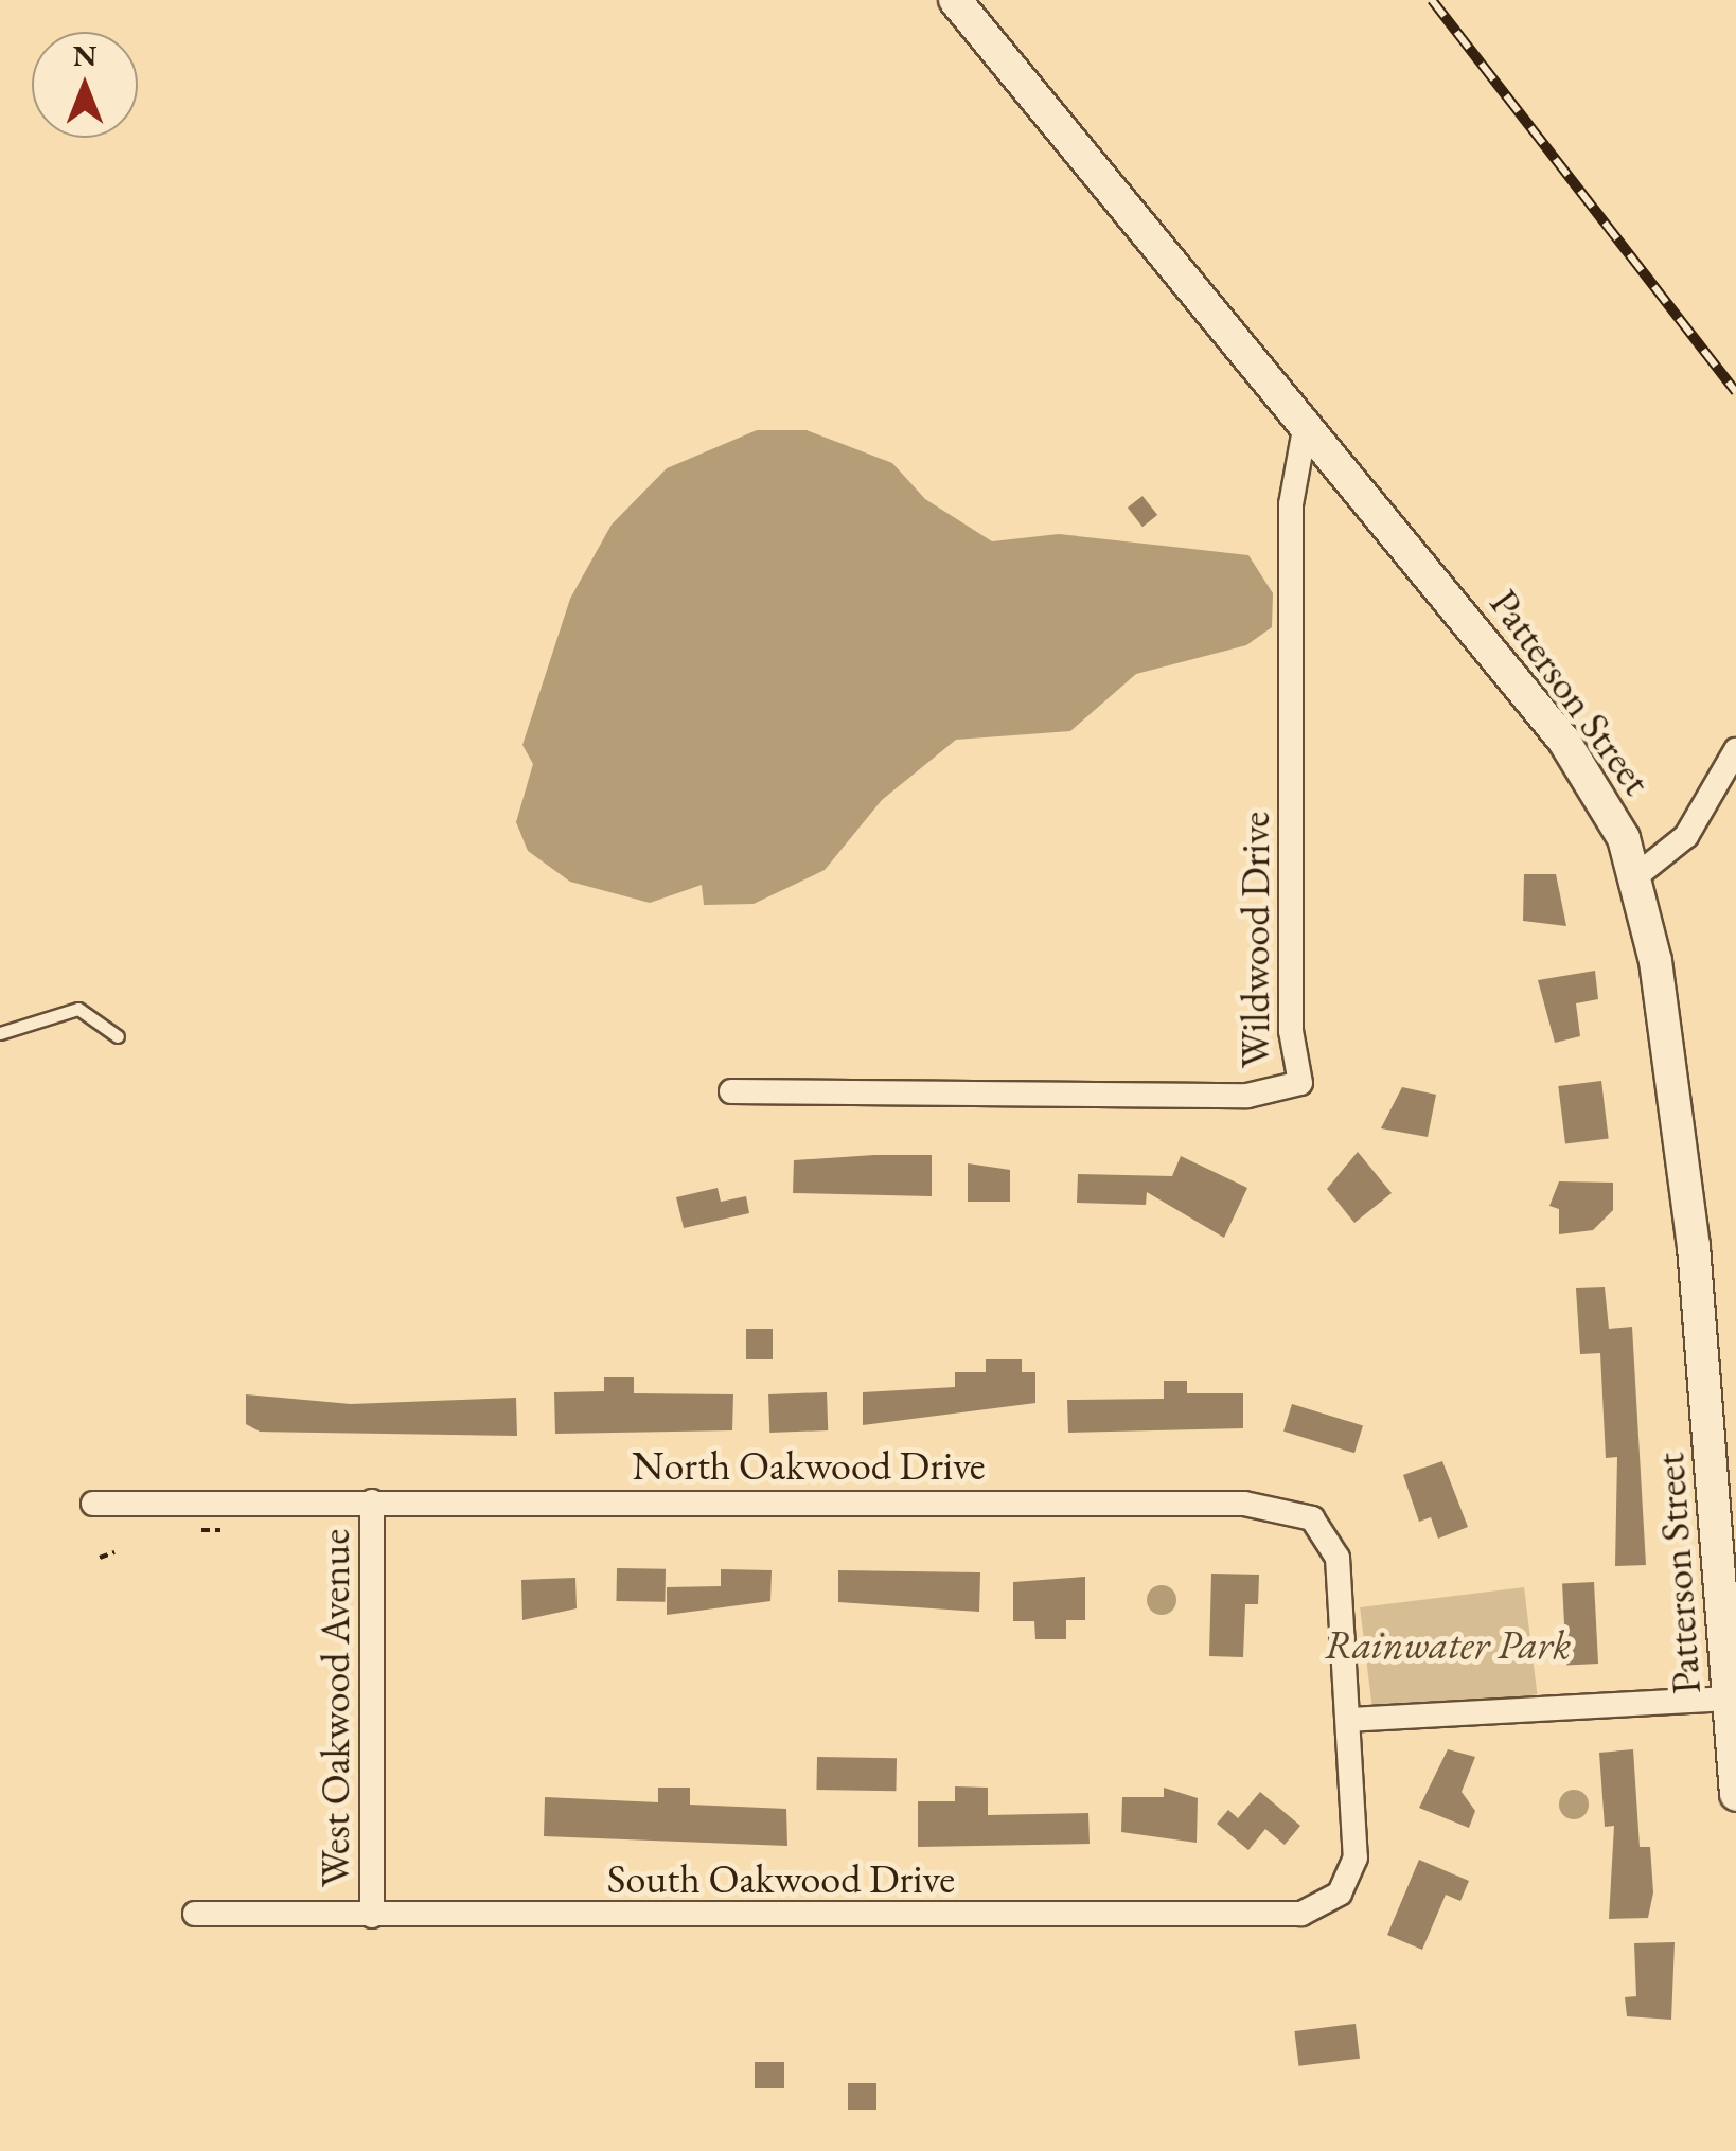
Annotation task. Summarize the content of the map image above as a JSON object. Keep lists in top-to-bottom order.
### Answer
{
  "streets": {
    "street": [
      "Patterson Street",
      "Wildwood Drive",
      "North Oakwood Drive",
      "West Oakwood Avenue",
      "South Oakwood Drive"
    ]
  },
  "crossings": [
    ["Patterson Street", "Wildwood Drive"],
    ["North Oakwood Drive", "West Oakwood Avenue"],
    ["North Oakwood Drive", "South Oakwood Drive"],
    ["West Oakwood Avenue", "South Oakwood Drive"]
  ],
  "parks": ["Rainwater Park"],
  "north": "top"
}
